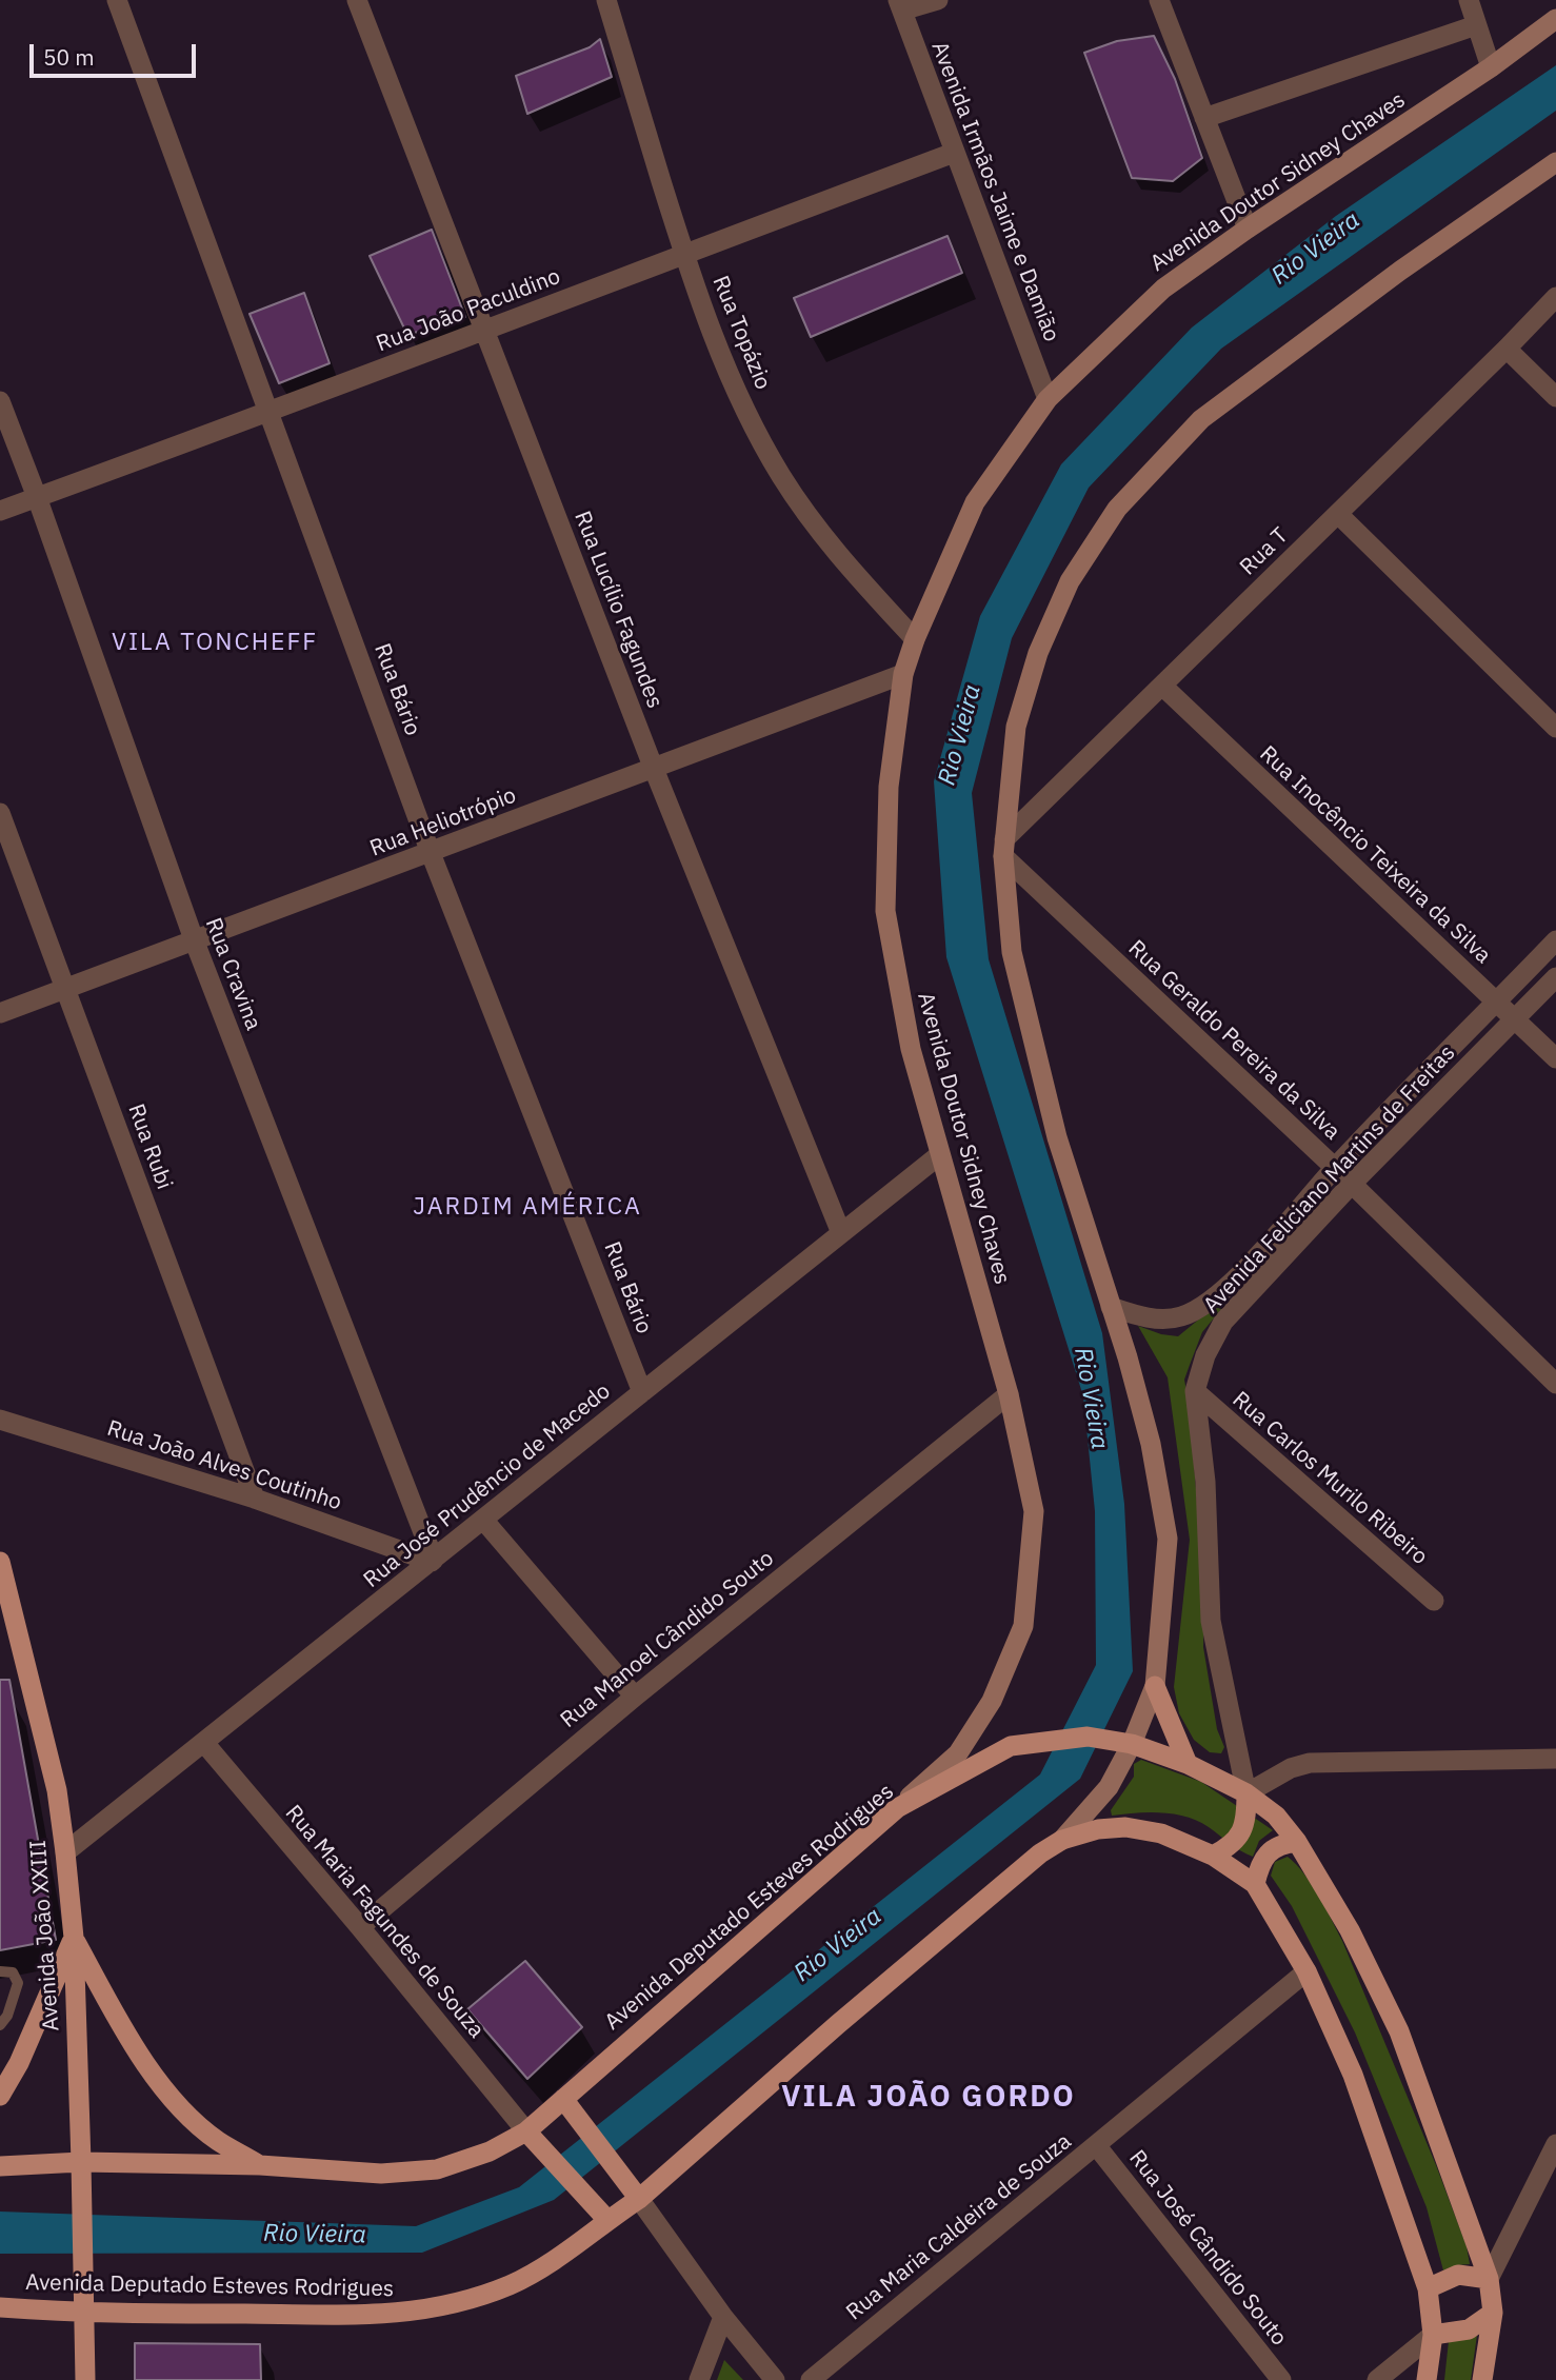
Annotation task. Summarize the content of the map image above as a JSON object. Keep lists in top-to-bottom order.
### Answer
{
  "streets": {
    "main road": ["Avenida Doutor Sidney Chaves", "Avenida Deputado Esteves Rodrigues", "Avenida João XXIII"],
    "street": [
      "Avenida Irmãos Jaime e Damião",
      "Rua João Paculdino",
      "Rua Topázio",
      "Rua T",
      "Rua Lucílio Fagundes",
      "Rua Bário",
      "Rua Heliotrópio",
      "Rua Inocêncio Teixeira da Silva",
      "Rua Cravina",
      "Rua Geraldo Pereira da Silva",
      "Rua Rubi",
      "Avenida Feliciano Martins de Freitas",
      "Rua João Alves Coutinho",
      "Rua Carlos Murilo Ribeiro",
      "Rua José Prudêncio de Macedo",
      "Rua Manoel Cândido Souto",
      "Rua Maria Fagundes de Souza",
      "Rua Maria Caldeira de Souza",
      "Rua José Cândido Souto"
    ]
  },
  "crossings": [
    ["Avenida Doutor Sidney Chaves", "Avenida Irmãos Jaime e Damião"],
    ["Avenida Doutor Sidney Chaves", "Rua Topázio"],
    ["Avenida Doutor Sidney Chaves", "Rua Heliotrópio"],
    ["Avenida Doutor Sidney Chaves", "Rua José Prudêncio de Macedo"],
    ["Avenida Doutor Sidney Chaves", "Rua Manoel Cândido Souto"],
    ["Avenida Doutor Sidney Chaves", "Avenida Deputado Esteves Rodrigues"],
    ["Avenida Irmãos Jaime e Damião", "Rua João Paculdino"],
    ["Rua João Paculdino", "Rua Topázio"],
    ["Rua João Paculdino", "Rua Lucílio Fagundes"],
    ["Rua João Paculdino", "Rua Bário"],
    ["Rua João Paculdino", "Rua Cravina"],
    ["Rua T", "Rua Inocêncio Teixeira da Silva"],
    ["Rua T", "Rua Geraldo Pereira da Silva"],
    ["Rua Lucílio Fagundes", "Rua Heliotrópio"],
    ["Rua Lucílio Fagundes", "Rua José Prudêncio de Macedo"],
    ["Rua Bário", "Rua Heliotrópio"],
    ["Rua Bário", "Rua José Prudêncio de Macedo"],
    ["Rua Heliotrópio", "Rua Cravina"],
    ["Rua Heliotrópio", "Rua Rubi"],
    ["Rua Inocêncio Teixeira da Silva", "Avenida Feliciano Martins de Freitas"],
    ["Rua Cravina", "Rua João Alves Coutinho"],
    ["Rua Cravina", "Rua José Prudêncio de Macedo"],
    ["Rua Geraldo Pereira da Silva", "Avenida Feliciano Martins de Freitas"],
    ["Rua Rubi", "Rua João Alves Coutinho"],
    ["Avenida Feliciano Martins de Freitas", "Rua Carlos Murilo Ribeiro"],
    ["Avenida Feliciano Martins de Freitas", "Avenida Deputado Esteves Rodrigues"],
    ["Rua João Alves Coutinho", "Rua José Prudêncio de Macedo"],
    ["Rua José Prudêncio de Macedo", "Rua Maria Fagundes de Souza"],
    ["Rua José Prudêncio de Macedo", "Avenida João XXIII"],
    ["Rua Manoel Cândido Souto", "Rua Maria Fagundes de Souza"],
    ["Avenida Deputado Esteves Rodrigues", "Rua Maria Fagundes de Souza"],
    ["Avenida Deputado Esteves Rodrigues", "Avenida João XXIII"],
    ["Avenida Deputado Esteves Rodrigues", "Rua Maria Caldeira de Souza"],
    ["Rua Maria Caldeira de Souza", "Rua José Cândido Souto"]
  ],
  "districts": ["VILA TONCHEFF", "JARDIM AMÉRICA", "VILA JOÃO GORDO"],
  "water": ["Rio Vieira"],
  "scale_bar": "50 m"
}
